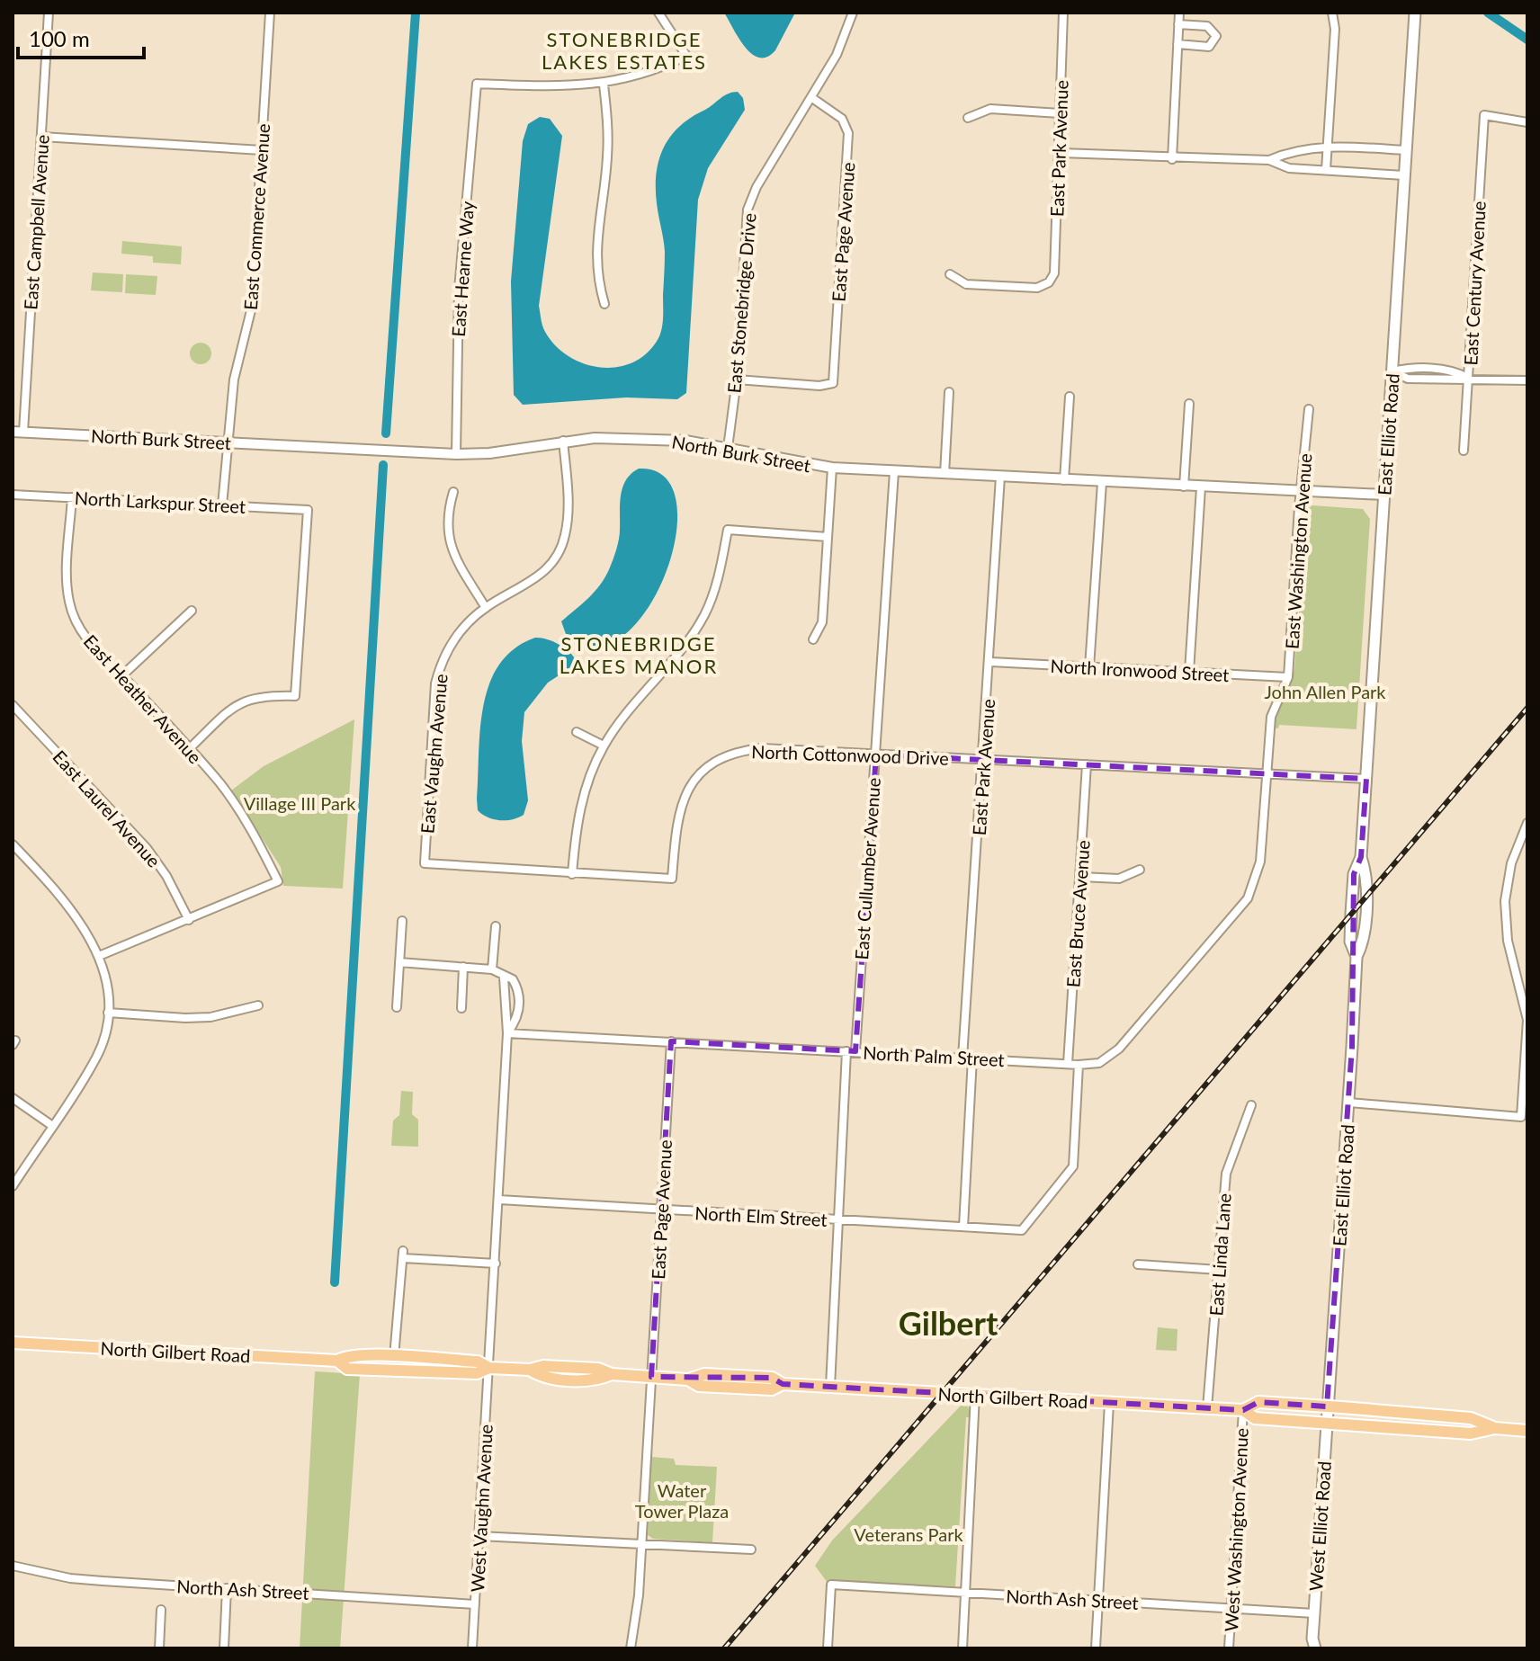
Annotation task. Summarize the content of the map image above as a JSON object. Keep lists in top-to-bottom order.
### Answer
{
  "streets": {
    "main road": ["East Elliot Road", "North Gilbert Road", "West Elliot Road"],
    "street": [
      "East Park Avenue",
      "East Commerce Avenue",
      "East Campbell Avenue",
      "East Page Avenue",
      "East Hearne Way",
      "East Century Avenue",
      "East Stonebridge Drive",
      "North Burk Street",
      "North Larkspur Street",
      "East Washington Avenue",
      "North Ironwood Street",
      "East Heather Avenue",
      "East Vaughn Avenue",
      "North Cottonwood Drive",
      "East Laurel Avenue",
      "East Cullumber Avenue",
      "East Bruce Avenue",
      "North Palm Street",
      "North Elm Street",
      "East Linda Lane",
      "West Vaughn Avenue",
      "West Washington Avenue",
      "North Ash Street"
    ]
  },
  "crossings": [
    ["East Park Avenue", "North Burk Street"],
    ["East Park Avenue", "North Ironwood Street"],
    ["East Park Avenue", "North Cottonwood Drive"],
    ["East Park Avenue", "North Palm Street"],
    ["East Commerce Avenue", "North Burk Street"],
    ["East Commerce Avenue", "North Larkspur Street"],
    ["East Campbell Avenue", "North Burk Street"],
    ["East Page Avenue", "East Stonebridge Drive"],
    ["East Page Avenue", "North Palm Street"],
    ["East Page Avenue", "North Elm Street"],
    ["East Page Avenue", "North Gilbert Road"],
    ["East Hearne Way", "North Burk Street"],
    ["East Stonebridge Drive", "North Burk Street"],
    ["East Elliot Road", "North Burk Street"],
    ["East Elliot Road", "North Cottonwood Drive"],
    ["East Elliot Road", "North Gilbert Road"],
    ["East Elliot Road", "West Elliot Road"],
    ["North Burk Street", "East Washington Avenue"],
    ["North Burk Street", "East Vaughn Avenue"],
    ["North Burk Street", "East Cullumber Avenue"],
    ["North Larkspur Street", "East Heather Avenue"],
    ["East Washington Avenue", "North Ironwood Street"],
    ["East Washington Avenue", "North Cottonwood Drive"],
    ["East Washington Avenue", "North Palm Street"],
    ["East Heather Avenue", "East Laurel Avenue"],
    ["East Vaughn Avenue", "North Cottonwood Drive"],
    ["North Cottonwood Drive", "East Cullumber Avenue"],
    ["North Cottonwood Drive", "East Bruce Avenue"],
    ["East Cullumber Avenue", "North Palm Street"],
    ["East Cullumber Avenue", "North Elm Street"],
    ["East Cullumber Avenue", "North Gilbert Road"],
    ["East Bruce Avenue", "North Palm Street"],
    ["North Palm Street", "North Elm Street"],
    ["East Linda Lane", "North Gilbert Road"],
    ["North Gilbert Road", "West Vaughn Avenue"],
    ["North Gilbert Road", "West Elliot Road"],
    ["North Gilbert Road", "West Washington Avenue"],
    ["West Vaughn Avenue", "North Ash Street"],
    ["West Elliot Road", "North Ash Street"],
    ["West Washington Avenue", "North Ash Street"]
  ],
  "districts": ["STONEBRIDGE LAKES ESTATES", "STONEBRIDGE LAKES MANOR", "Gilbert"],
  "parks": [
    "John Allen Park",
    "Village III Park",
    "Water Tower Plaza",
    "Veterans Park"
  ],
  "scale_bar": "100 m"
}
